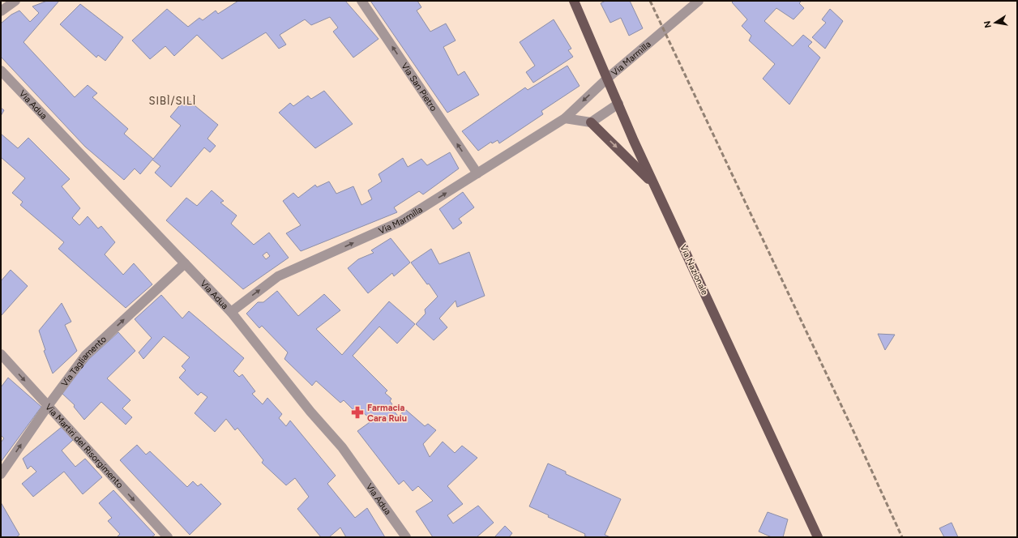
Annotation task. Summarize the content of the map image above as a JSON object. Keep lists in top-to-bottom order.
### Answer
{
  "streets": {
    "main road": ["Via Nazionale"],
    "street": [
      "Via Marmilla",
      "Via San Pietro",
      "Via Adua",
      "Via Tagliamento",
      "Via Martiri del Risorgimento"
    ]
  },
  "crossings": [
    ["Via Marmilla", "Via San Pietro"],
    ["Via Marmilla", "Via Adua"],
    ["Via Marmilla", "Via Nazionale"],
    ["Via Adua", "Via Tagliamento"],
    ["Via Tagliamento", "Via Martiri del Risorgimento"]
  ],
  "one_way": ["Via San Pietro", "Via Tagliamento", "Via Martiri del Risorgimento"],
  "districts": ["SIBÌ/SILÌ"],
  "places": {
    "pharmacy": ["Farmacia Cara Ruiu"]
  },
  "north": "left"
}
